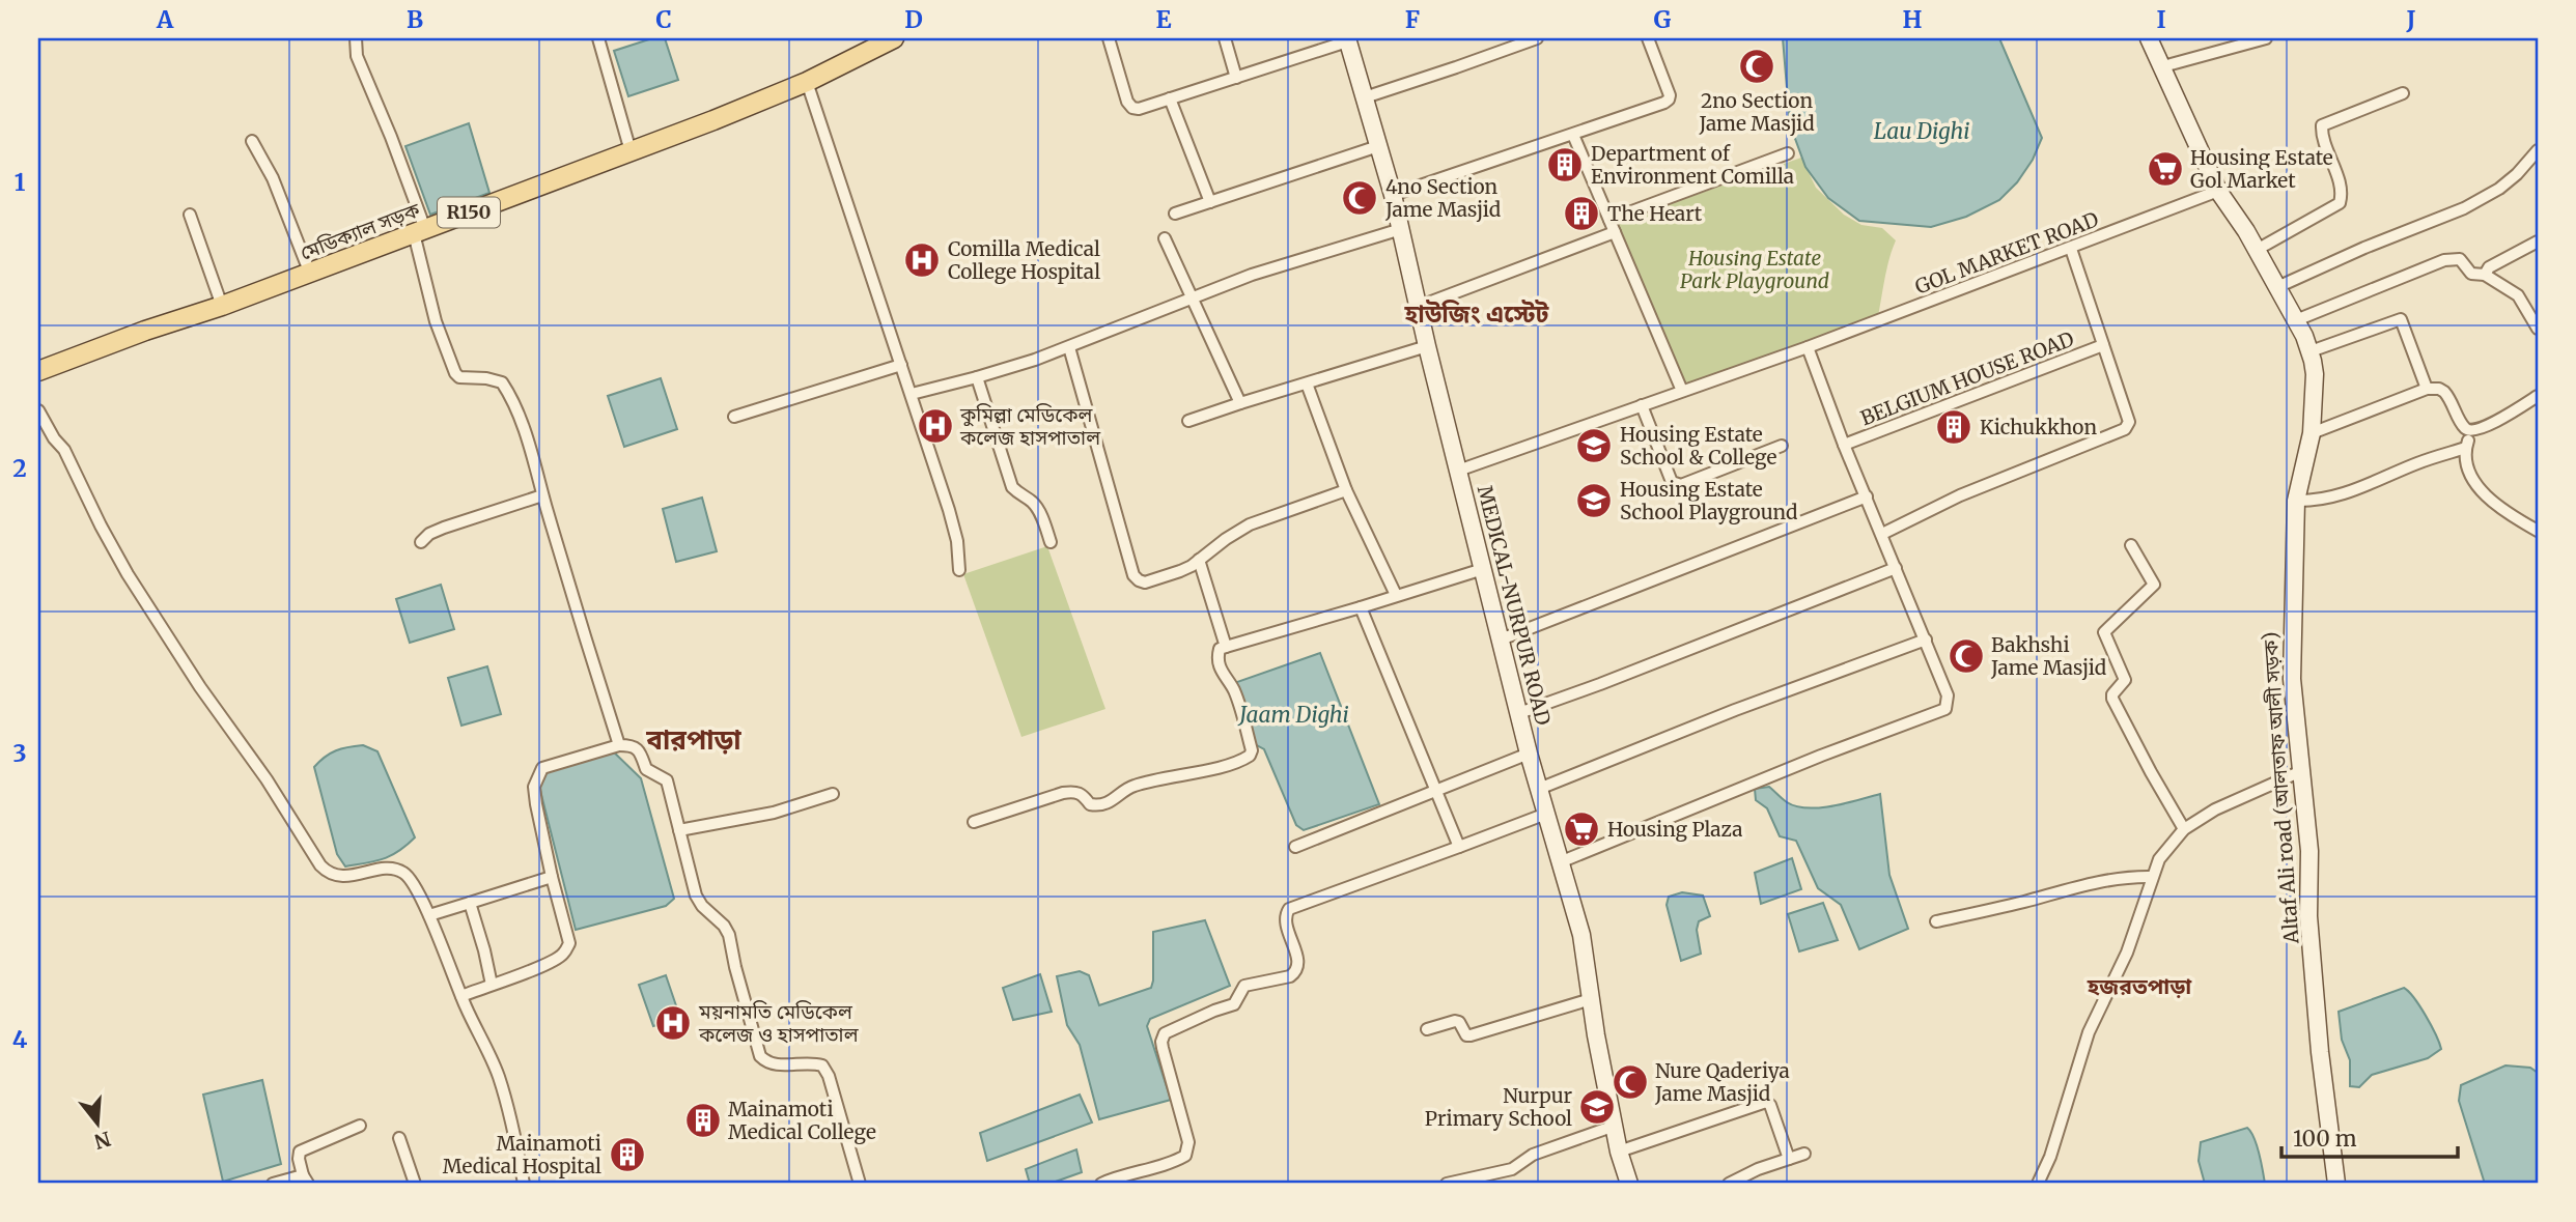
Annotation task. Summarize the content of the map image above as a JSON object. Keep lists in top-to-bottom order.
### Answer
{
  "streets": {
    "main road": ["R150", "মেডিক্যাল সড়ক"],
    "street": [
      "GOL MARKET ROAD",
      "BELGIUM HOUSE ROAD",
      "MEDICAL-NURPUR ROAD",
      "Altaf Ali road (আলতাফ আলী সড়ক)"
    ]
  },
  "crossings": [
    ["GOL MARKET ROAD", "MEDICAL-NURPUR ROAD"],
    ["GOL MARKET ROAD", "Altaf Ali road (আলতাফ আলী সড়ক)"]
  ],
  "districts": ["হাউজিং এস্টেট", "বারপাড়া", "হজরতপাড়া"],
  "water": ["Lau Dighi", "Jaam Dighi"],
  "parks": ["Housing Estate Park Playground"],
  "places": {
    "mosque": [
      "2no Section Jame Masjid",
      "4no Section Jame Masjid",
      "Bakhshi Jame Masjid",
      "Nure Qaderiya Jame Masjid"
    ],
    "building": [
      "Department of Environment Comilla",
      "The Heart",
      "Kichukkhon",
      "Mainamoti Medical College",
      "Mainamoti Medical Hospital"
    ],
    "supermarket": ["Housing Estate Gol Market", "Housing Plaza"],
    "hospital": ["Comilla Medical College Hospital", "কুমিল্লা মেডিকেল কলেজ হাসপাতাল", "ময়নামতি মেডিকেল কলেজ ও হাসপাতাল"],
    "school or university": ["Housing Estate School & College", "Housing Estate School Playground", "Nurpur Primary School"]
  },
  "scale_bar": "100 m",
  "north": "bottom",
  "grid": {
    "columns": [
      "A",
      "B",
      "C",
      "D",
      "E",
      "F",
      "G",
      "H",
      "I",
      "J"
    ],
    "rows": [
      "1",
      "2",
      "3",
      "4"
    ]
  }
}
